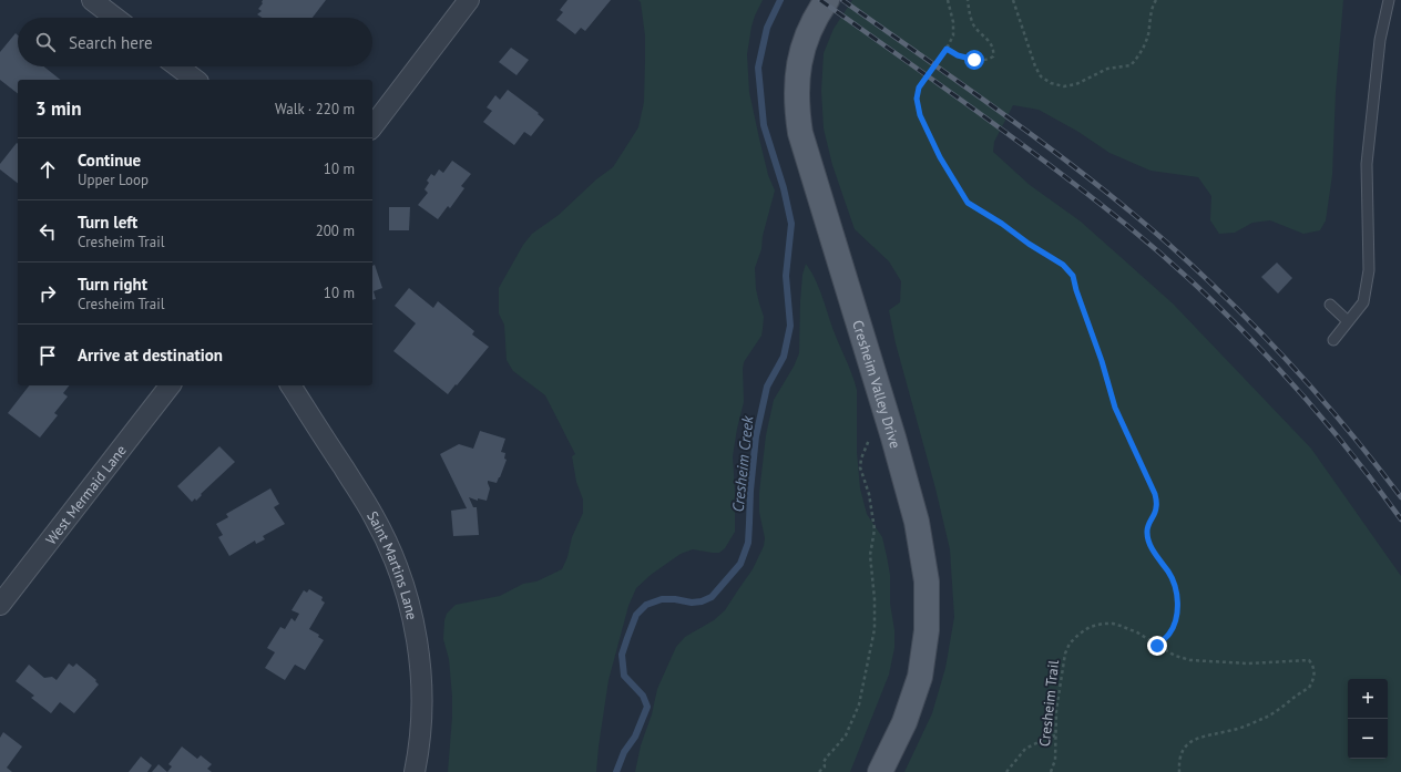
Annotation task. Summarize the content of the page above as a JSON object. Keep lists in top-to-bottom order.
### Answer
{
  "streets": {
    "main road": ["Cresheim Valley Drive"],
    "street": ["West Mermaid Lane", "Saint Martins Lane"],
    "path": ["Cresheim Trail"]
  },
  "water": ["Cresheim Creek"],
  "page": {
    "search": "Search here",
    "heading": ["3 min", "Walk · 220 m"],
    "list": [
      ["Continue", "Upper Loop", "10 m"],
      ["Turn left", "Cresheim Trail", "200 m"],
      ["Turn right", "Cresheim Trail", "10 m"],
      "Arrive at destination"
    ],
    "map_buttons": ["+", "−"]
  }
}
